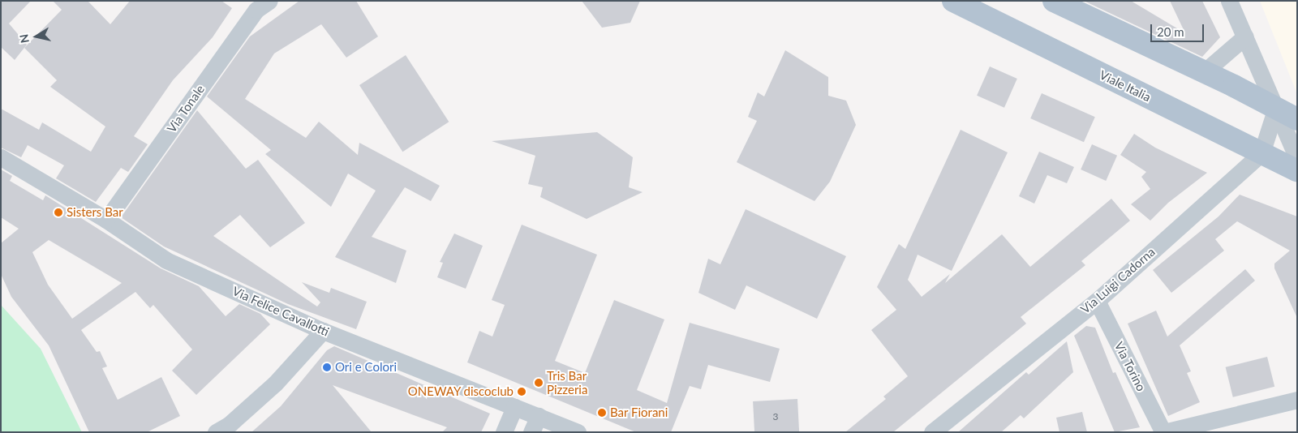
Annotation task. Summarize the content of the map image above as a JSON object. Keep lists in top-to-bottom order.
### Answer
{
  "streets": {
    "main road": ["Viale Italia"],
    "street": [
      "Via Tonale",
      "Via Luigi Cadorna",
      "Via Felice Cavallotti",
      "Via Torino"
    ]
  },
  "crossings": [
    ["Viale Italia", "Via Luigi Cadorna"],
    ["Via Tonale", "Via Felice Cavallotti"],
    ["Via Luigi Cadorna", "Via Torino"]
  ],
  "places": [
    "Sisters Bar",
    "Ori e Colori",
    "Tris Bar Pizzeria",
    "ONEWAY discoclub",
    "Bar Fiorani"
  ],
  "house_numbers": ["3"],
  "scale_bar": "20 m",
  "north": "left"
}
